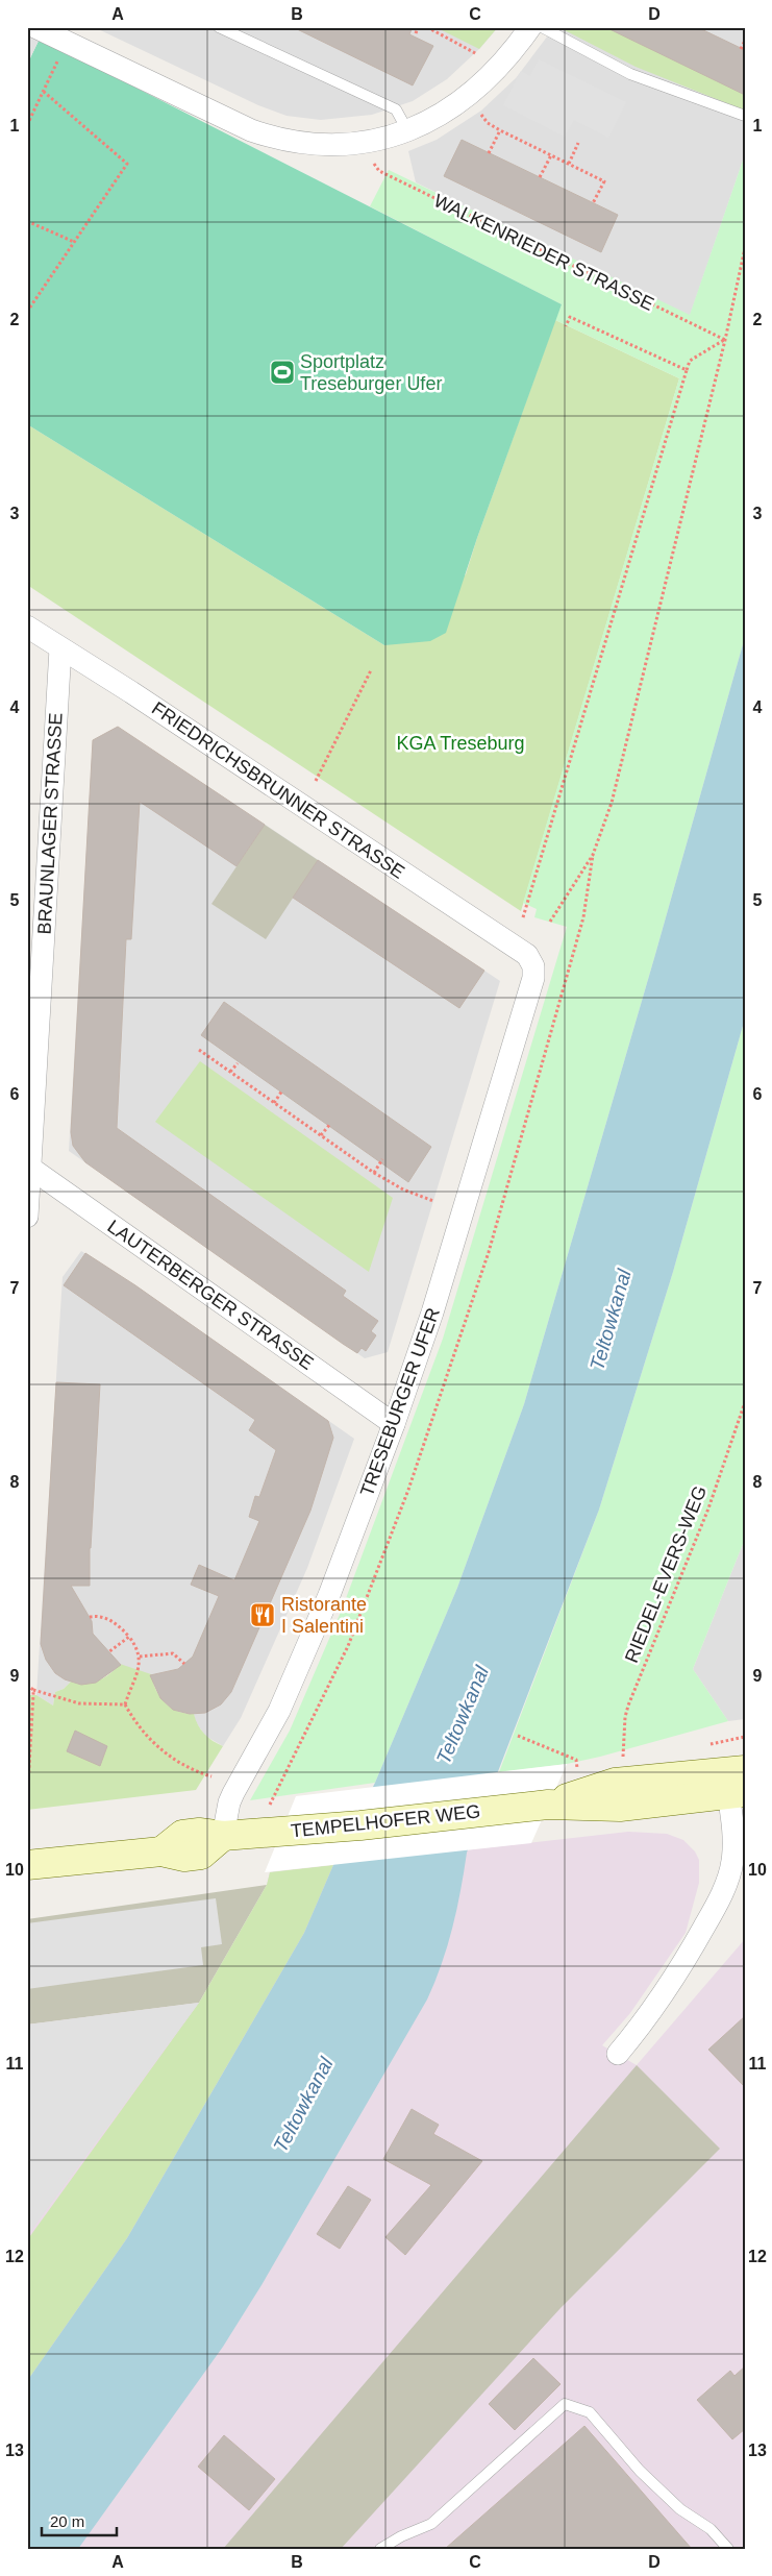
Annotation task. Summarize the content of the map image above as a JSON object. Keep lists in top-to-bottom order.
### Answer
{
  "streets": {
    "street": [
      "FRIEDRICHSBRUNNER STRASSE",
      "BRAUNLAGER STRASSE",
      "LAUTERBERGER STRASSE",
      "TRESEBURGER UFER",
      "TEMPELHOFER WEG"
    ],
    "path": ["WALKENRIEDER STRASSE", "RIEDEL-EVERS-WEG"]
  },
  "crossings": [
    ["FRIEDRICHSBRUNNER STRASSE", "BRAUNLAGER STRASSE"],
    ["FRIEDRICHSBRUNNER STRASSE", "TRESEBURGER UFER"],
    ["BRAUNLAGER STRASSE", "LAUTERBERGER STRASSE"],
    ["LAUTERBERGER STRASSE", "TRESEBURGER UFER"],
    ["TRESEBURGER UFER", "TEMPELHOFER WEG"]
  ],
  "water": ["Teltowkanal"],
  "parks": ["KGA Treseburg"],
  "places": {
    "sports": ["Sportplatz Treseburger Ufer"],
    "restaurant": ["Ristorante I Salentini"]
  },
  "scale_bar": "20 m",
  "grid": {
    "columns": [
      "A",
      "B",
      "C",
      "D"
    ],
    "rows": [
      "1",
      "2",
      "3",
      "4",
      "5",
      "6",
      "7",
      "8",
      "9",
      "10",
      "11",
      "12",
      "13"
    ]
  }
}
